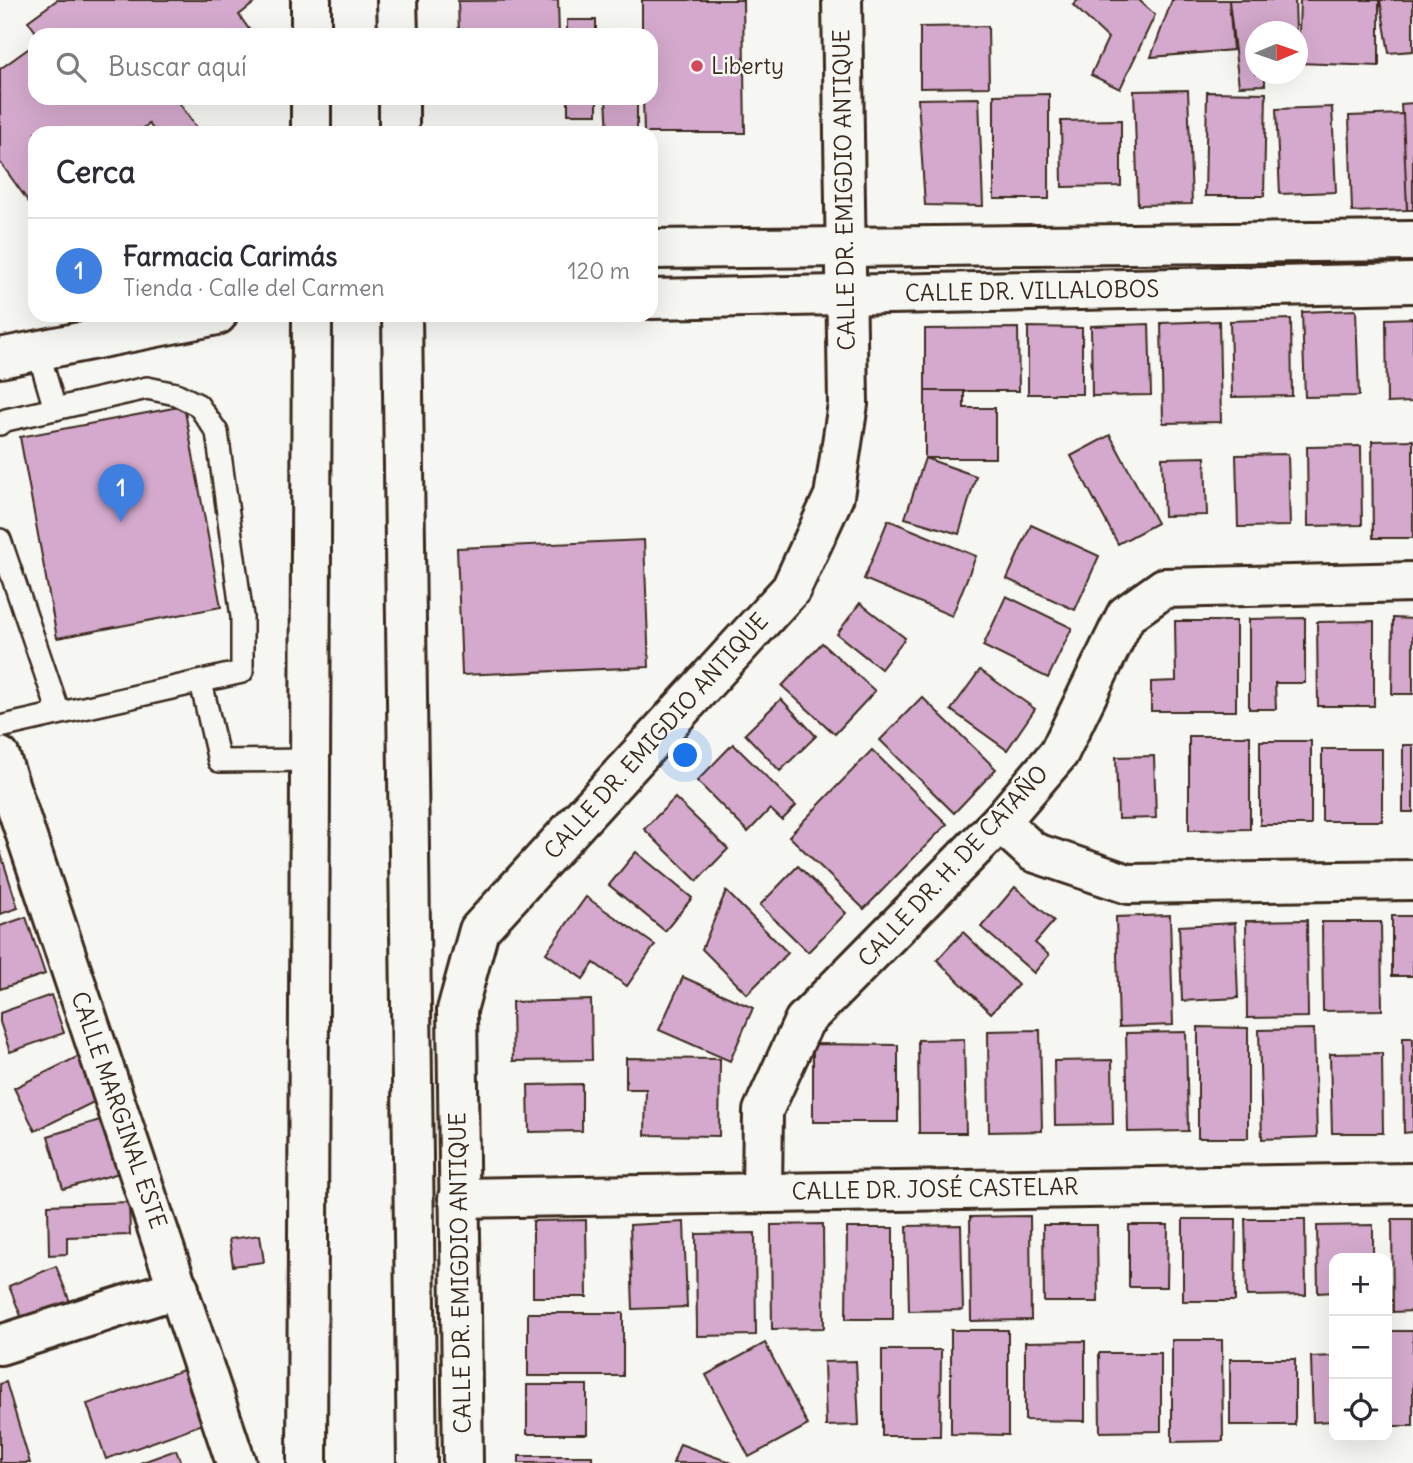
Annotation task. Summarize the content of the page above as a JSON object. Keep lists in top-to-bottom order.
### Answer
{
  "streets": {
    "street": [
      "CALLE DR. EMIGDIO ANTIQUE",
      "CALLE DR. VILLALOBOS",
      "CALLE DR. H. DE CATAÑO",
      "CALLE MARGINAL ESTE",
      "CALLE DR. JOSÉ CASTELAR"
    ]
  },
  "crossings": [
    ["CALLE DR. EMIGDIO ANTIQUE", "CALLE DR. VILLALOBOS"],
    ["CALLE DR. EMIGDIO ANTIQUE", "CALLE DR. JOSÉ CASTELAR"],
    ["CALLE DR. H. DE CATAÑO", "CALLE DR. JOSÉ CASTELAR"]
  ],
  "places": ["Liberty"],
  "north": "right",
  "page": {
    "search": "Buscar aquí",
    "heading": "Cerca",
    "list": [
      {
        "mark": "1",
        "name": "Farmacia Carimás",
        "note": "Tienda · Calle del Carmen",
        "value": "120 m"
      }
    ],
    "pins": "1",
    "map_buttons": ["+", "−"]
  }
}
